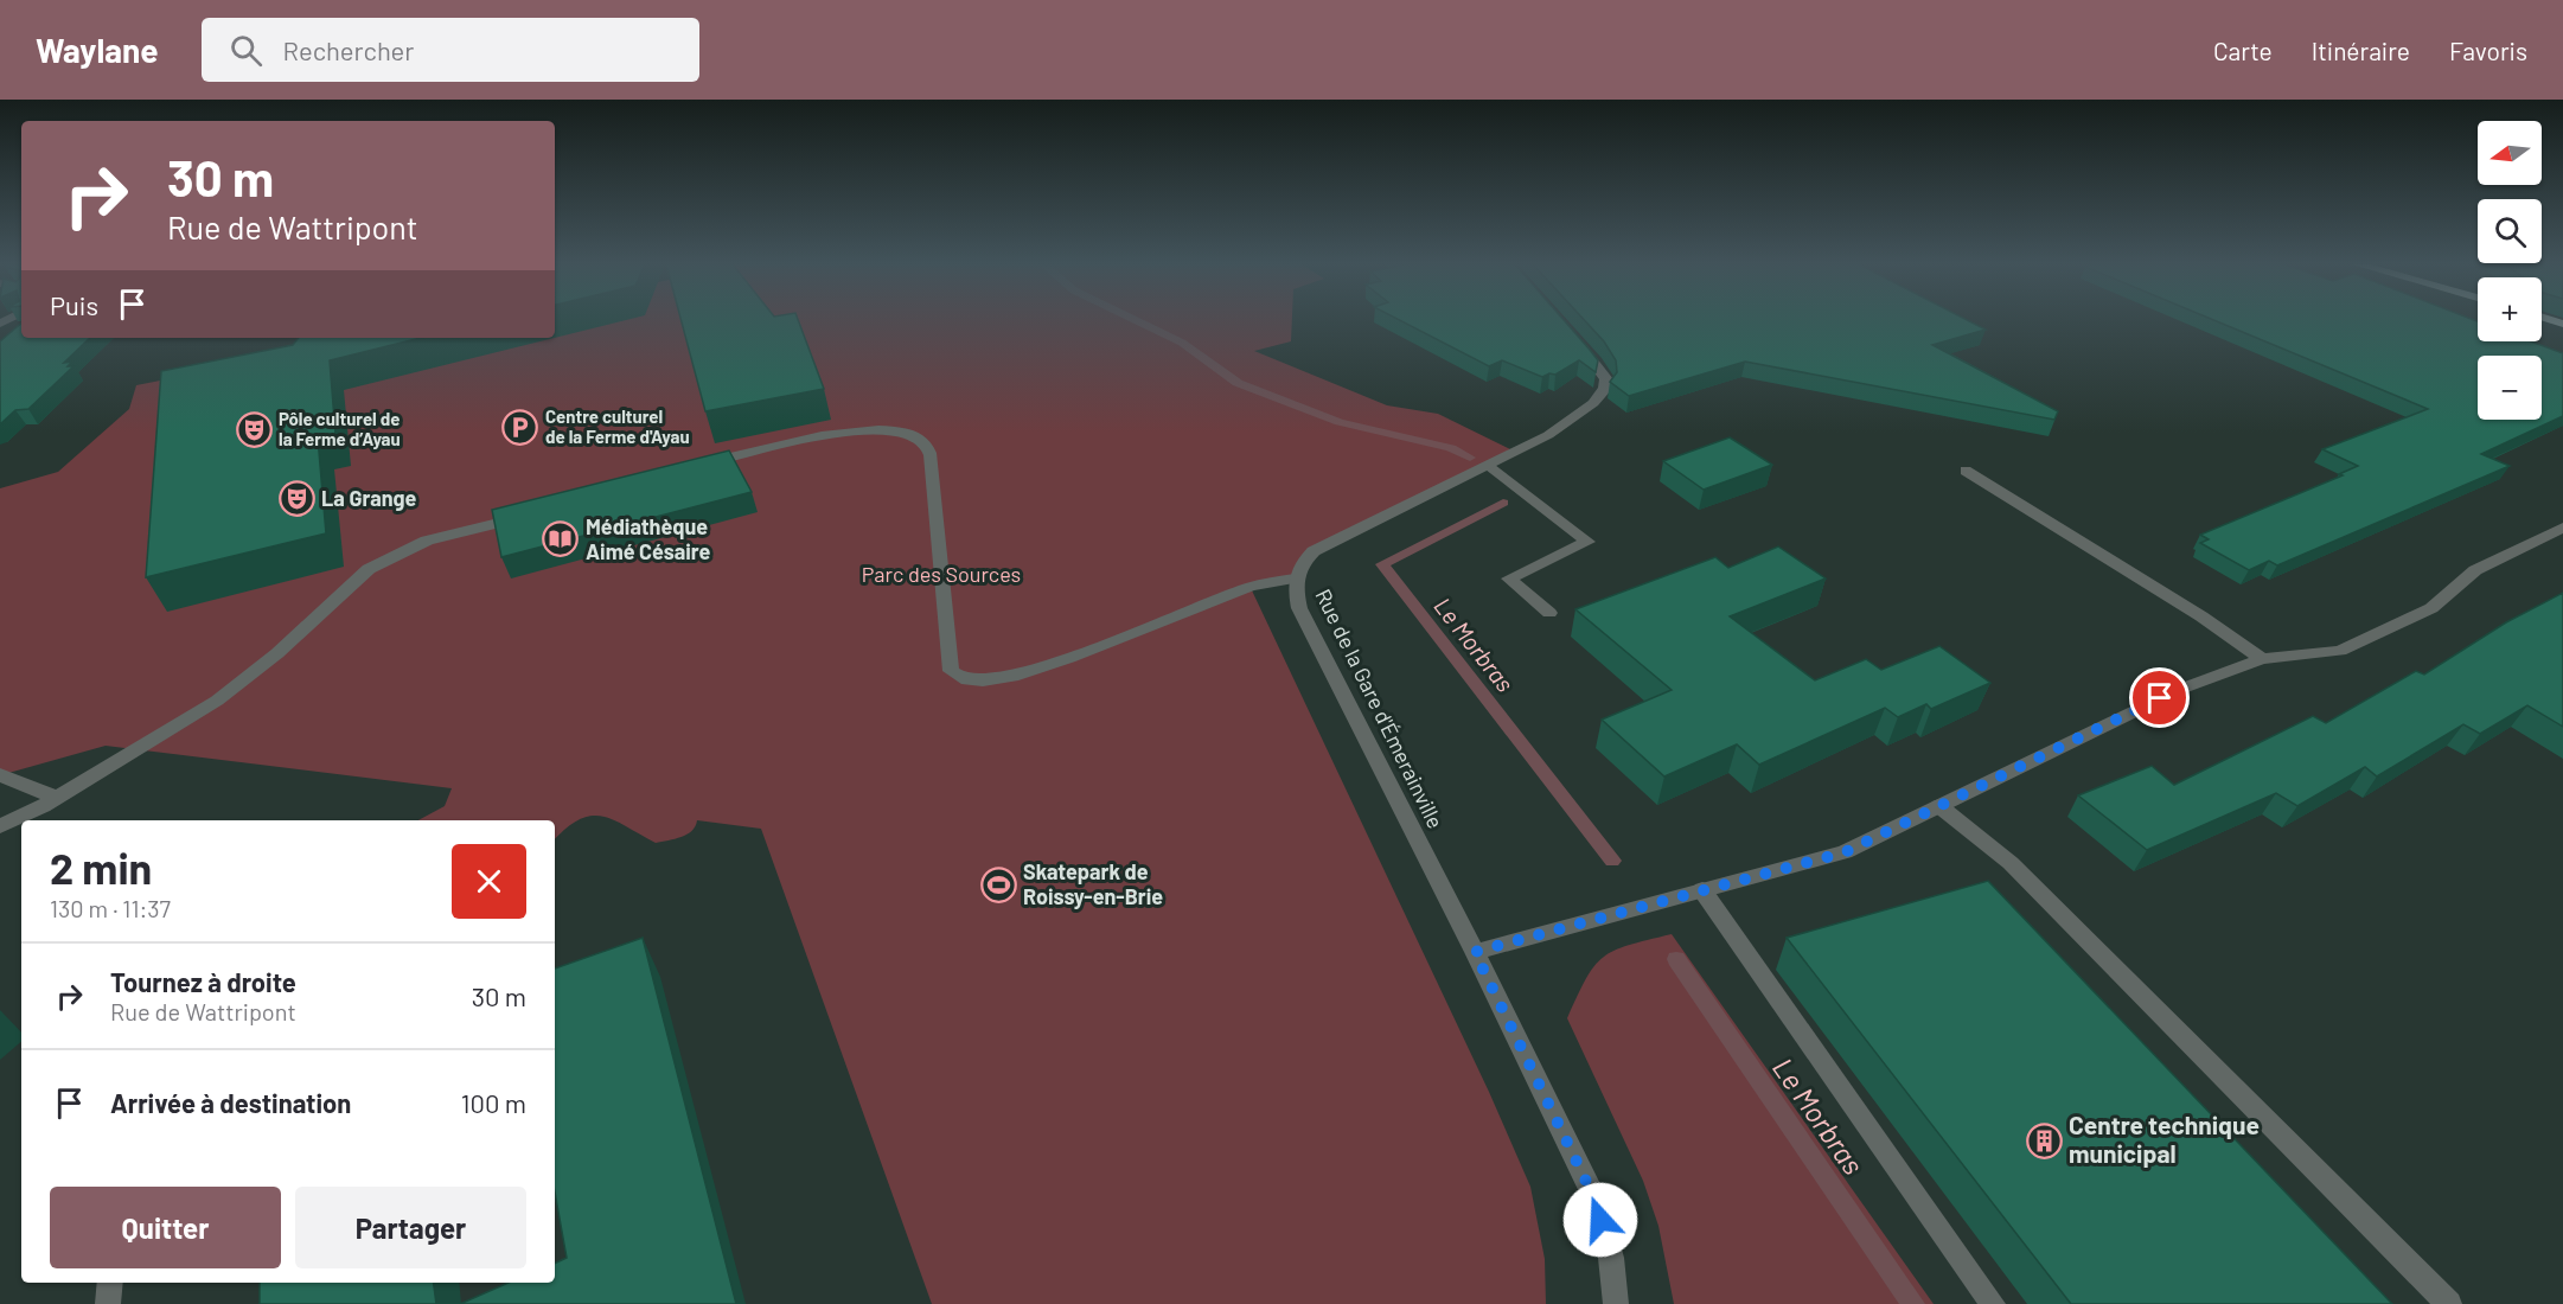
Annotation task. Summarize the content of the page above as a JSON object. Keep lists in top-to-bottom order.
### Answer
{
  "streets": {
    "street": ["Rue de la Gare d'Émerainville"]
  },
  "water": ["Le Morbras"],
  "parks": ["Parc des Sources"],
  "places": {
    "parking": ["Centre culturel de la Ferme d'Ayau"],
    "theatre": ["Pôle culturel de la Ferme d’Ayau", "La Grange"],
    "library": ["Médiathèque Aimé Césaire"],
    "sports": ["Skatepark de Roissy-en-Brie"],
    "building": ["Centre technique municipal"]
  },
  "north": "left",
  "page": {
    "header": "Waylane",
    "search": "Rechercher",
    "nav": ["Carte", "Itinéraire", "Favoris"],
    "map_buttons": ["+", "−"],
    "turn": ["30 m", "Rue de Wattripont"],
    "then": "Puis",
    "heading": ["2 min", "130 m · 11:37"],
    "list": [
      {
        "name": "Tournez à droite",
        "note": "Rue de Wattripont",
        "value": "30 m"
      },
      {
        "name": "Arrivée à destination",
        "value": "100 m"
      }
    ],
    "buttons": ["Quitter", "Partager"]
  }
}
